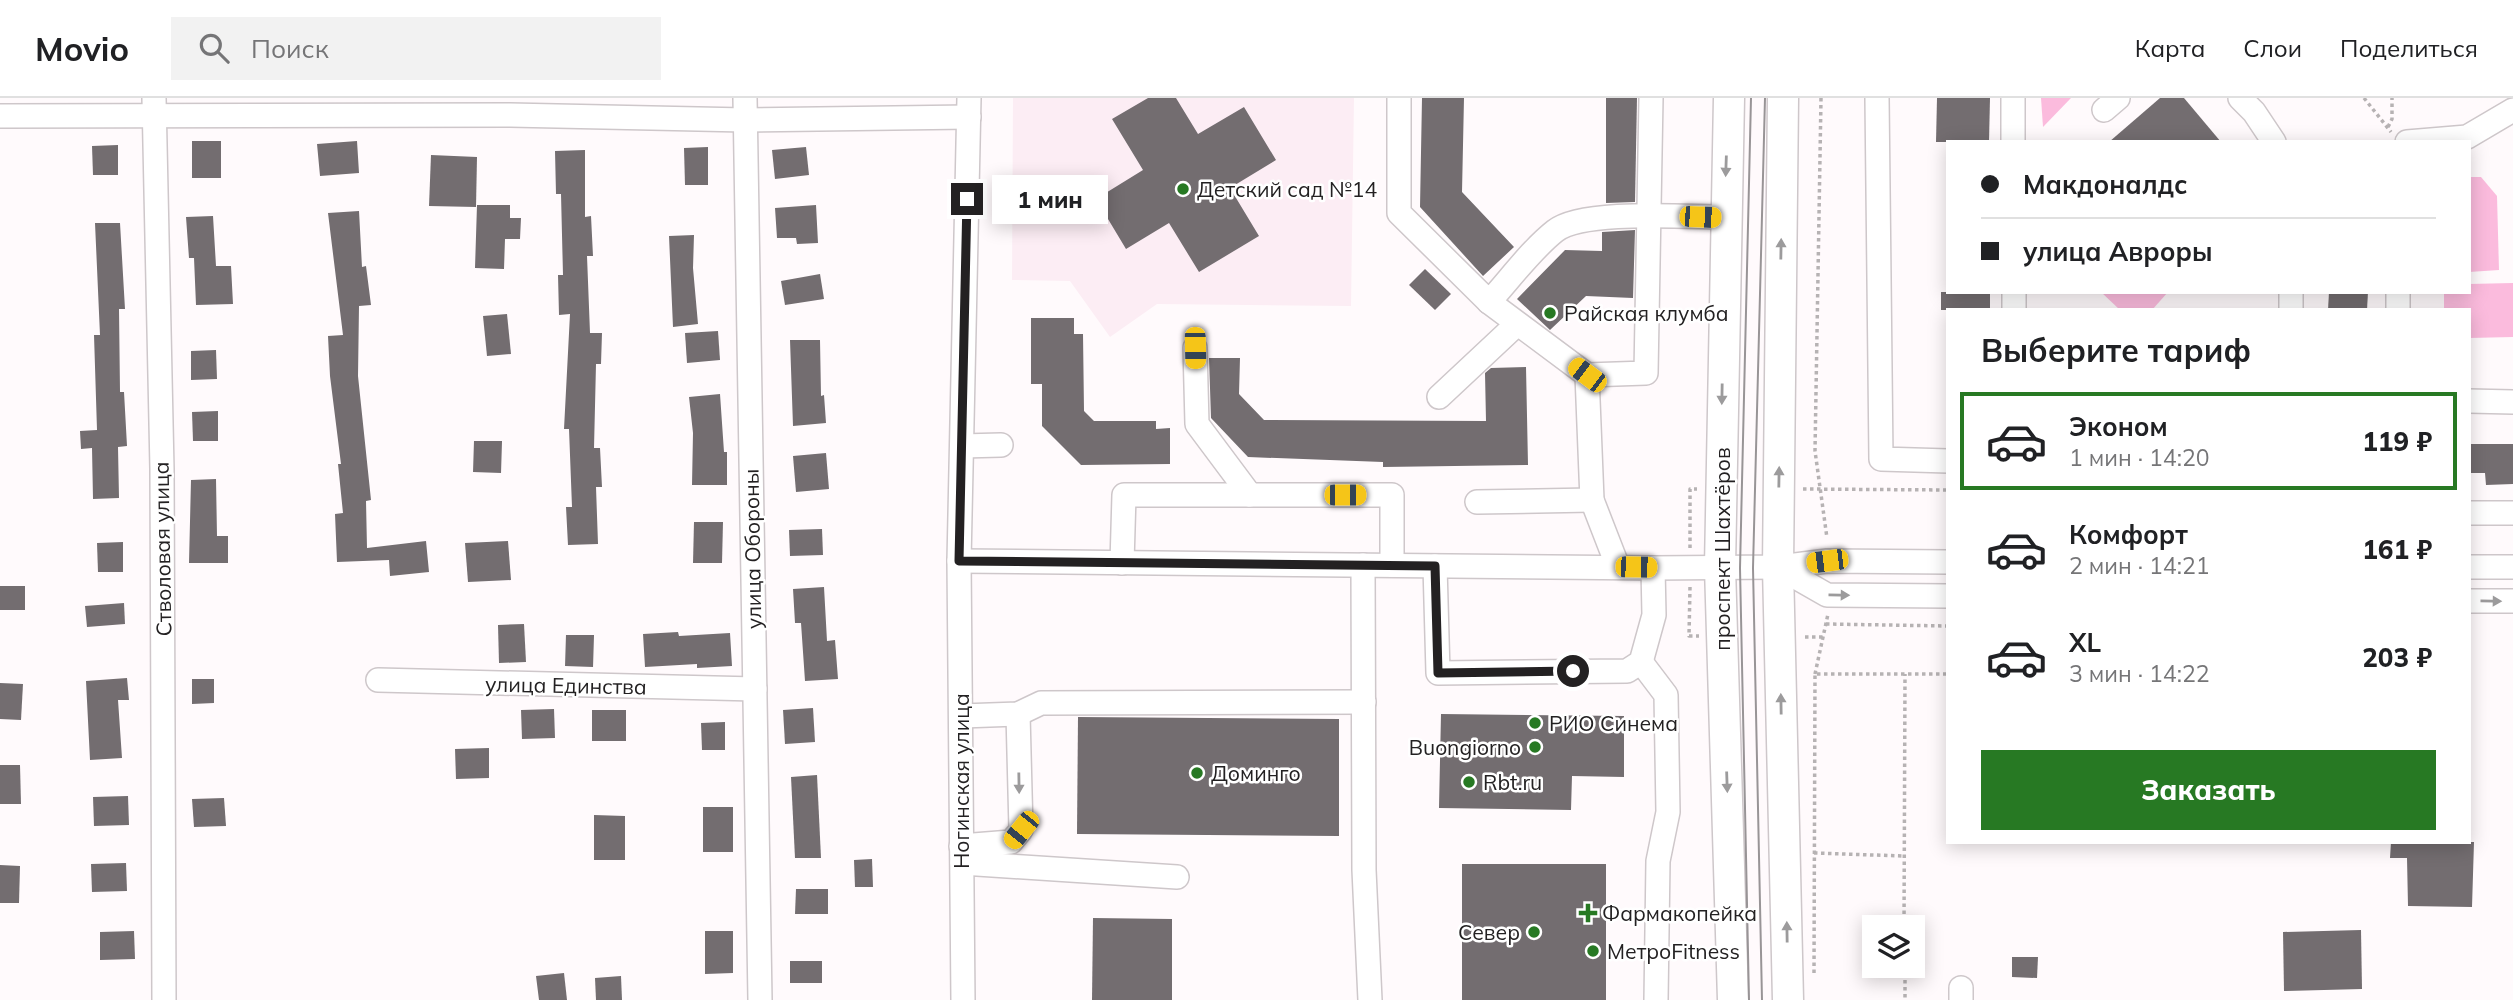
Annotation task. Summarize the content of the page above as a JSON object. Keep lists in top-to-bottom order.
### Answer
{
  "streets": {
    "main road": ["проспект Шахтёров"],
    "street": [
      "Стволовая улица",
      "улица Обороны",
      "улица Единства",
      "Ногинская улица"
    ]
  },
  "crossings": [
    ["улица Обороны", "улица Единства"]
  ],
  "places": {
    "other": [
      "Детский сад №14",
      "Райская клумба",
      "РИО Синема",
      "Buongiorno",
      "Доминго",
      "Rbt.ru",
      "Север",
      "МетроFitness"
    ],
    "health": ["Фармакопейка"]
  },
  "page": {
    "header": "Movio",
    "search": "Поиск",
    "nav": ["Карта", "Слои", "Поделиться"],
    "banner": ["Макдоналдс", "улица Авроры"],
    "bubble": "1 мин",
    "heading": "Выберите тариф",
    "list": [
      {
        "name": "Эконом",
        "note": "1 мин · 14:20",
        "value": "119 ₽"
      },
      {
        "name": "Комфорт",
        "note": "2 мин · 14:21",
        "value": "161 ₽"
      },
      {
        "name": "XL",
        "note": "3 мин · 14:22",
        "value": "203 ₽"
      }
    ],
    "buttons": "Заказать"
  }
}
